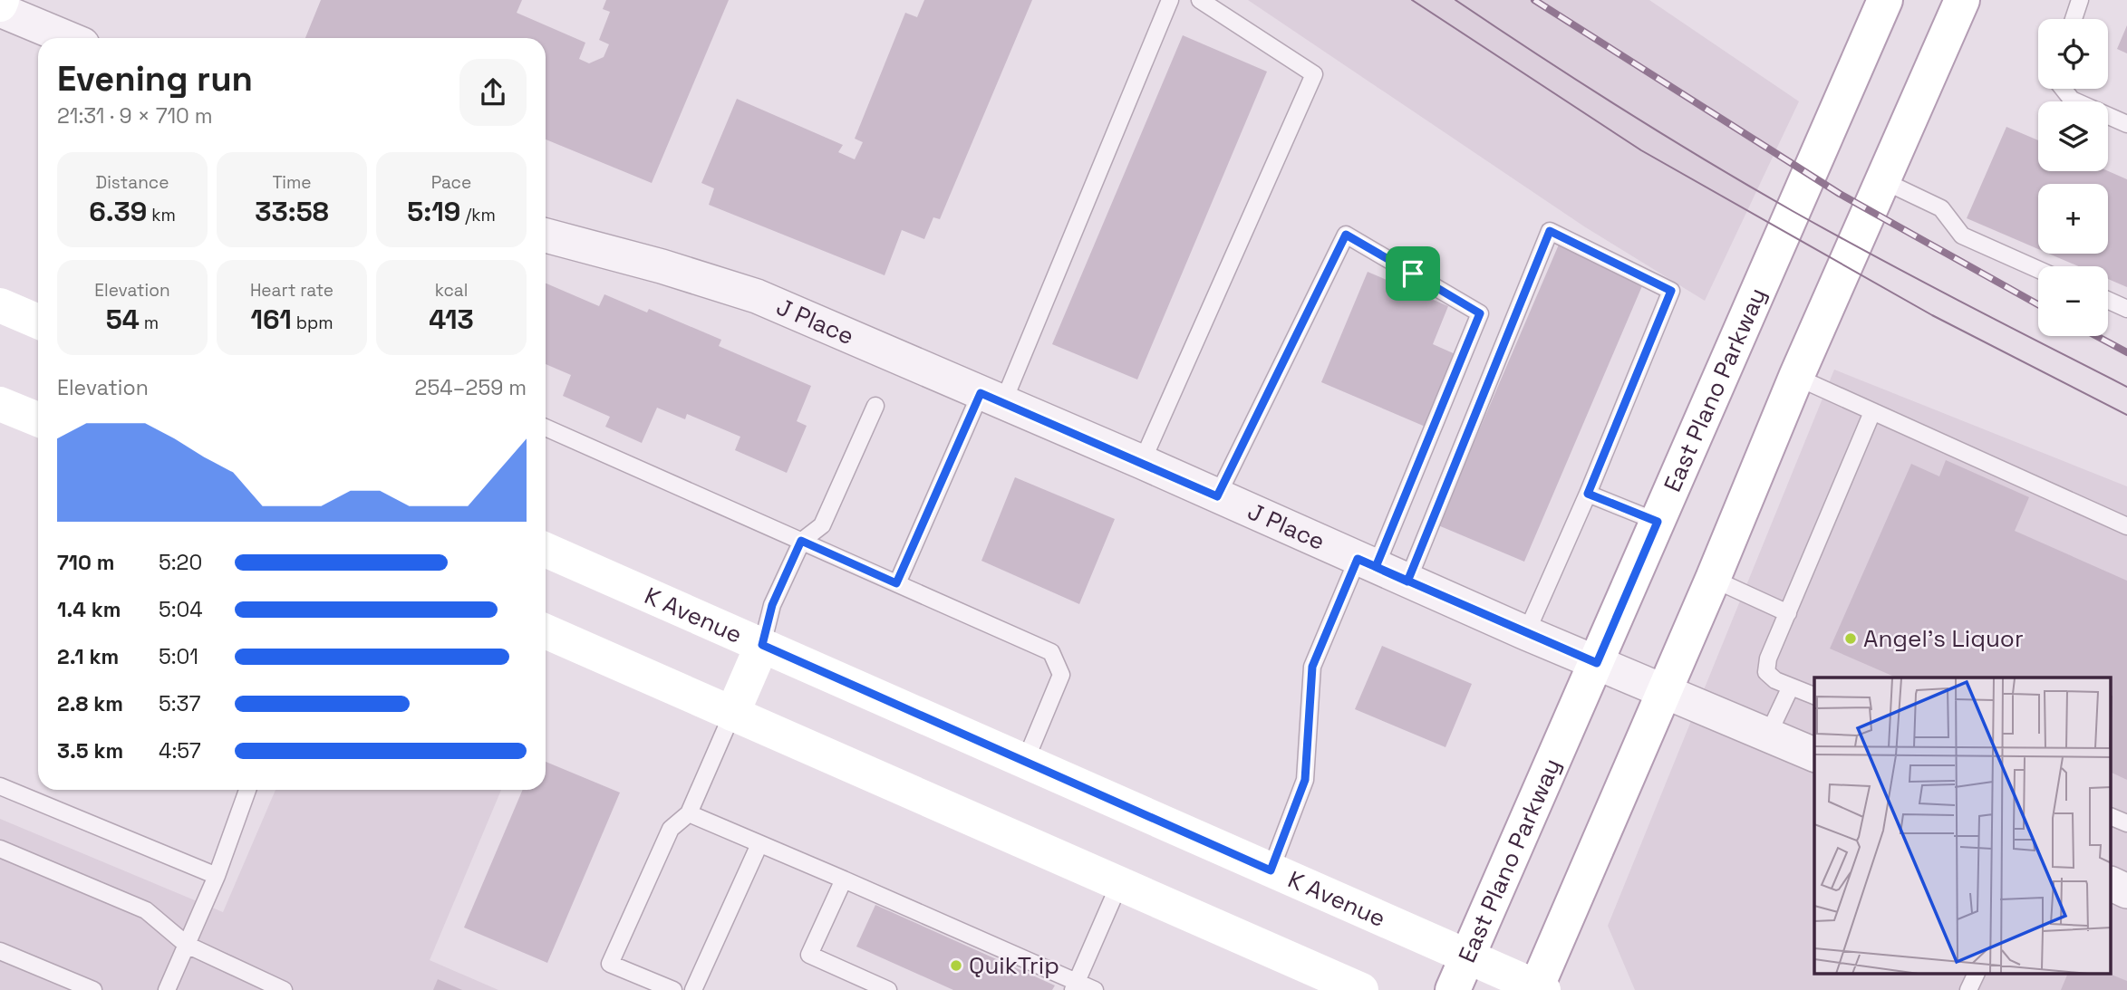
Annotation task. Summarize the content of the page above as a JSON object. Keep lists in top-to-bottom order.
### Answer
{
  "streets": {
    "main road": ["East Plano Parkway", "K Avenue"],
    "street": ["J Place"]
  },
  "crossings": [
    ["J Place", "East Plano Parkway"],
    ["East Plano Parkway", "K Avenue"]
  ],
  "places": ["Angel's Liquor", "QuikTrip"],
  "page": {
    "map_buttons": ["+", "−"],
    "heading": ["Evening run", "21:31 · 9 × 710 m"],
    "stats": [
      ["Distance", "6.39 km"],
      ["Time", "33:58"],
      ["Pace", "5:19 /km"],
      ["Elevation", "54 m"],
      ["Heart rate", "161 bpm"],
      ["kcal", "413"]
    ],
    "chart": ["Elevation", "254–259 m"],
    "list": [
      {
        "name": "710 m",
        "note": "5:20"
      },
      {
        "name": "1.4 km",
        "note": "5:04"
      },
      {
        "name": "2.1 km",
        "note": "5:01"
      },
      {
        "name": "2.8 km",
        "note": "5:37"
      },
      {
        "name": "3.5 km",
        "note": "4:57"
      }
    ]
  }
}
